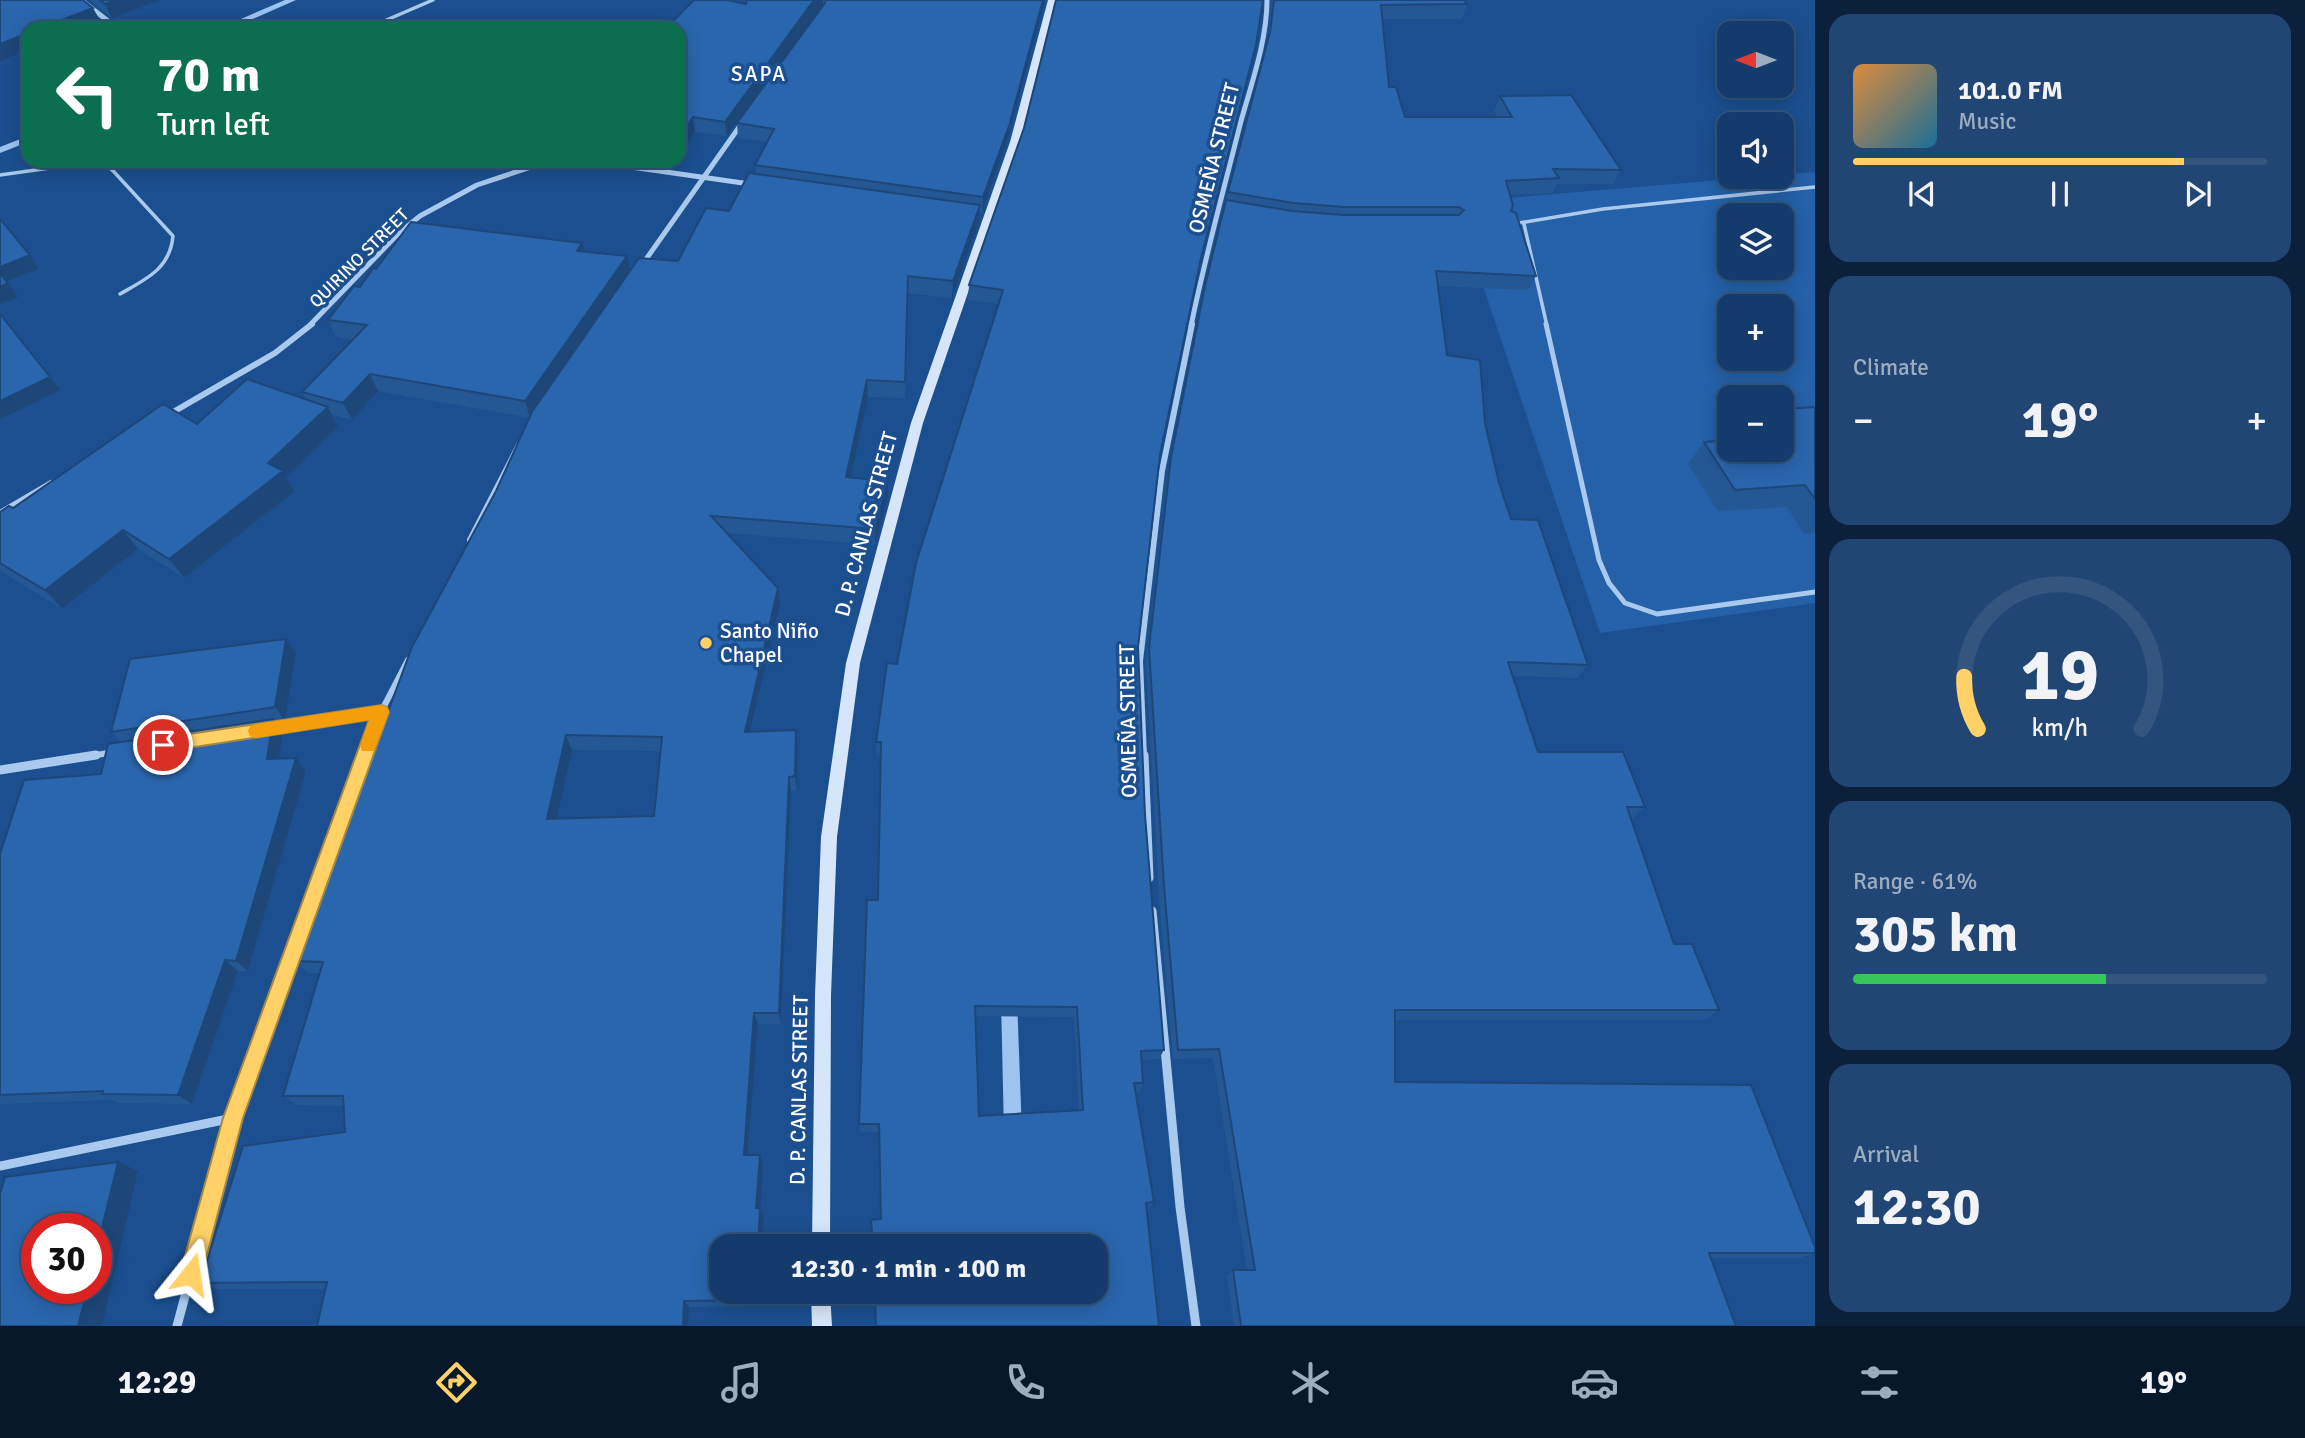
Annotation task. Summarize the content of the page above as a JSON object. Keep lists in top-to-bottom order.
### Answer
{
  "streets": {
    "main road": ["D. P. CANLAS STREET"],
    "street": ["OSMEÑA STREET", "QUIRINO STREET"]
  },
  "districts": ["SAPA"],
  "places": ["Santo Niño Chapel"],
  "north": "left",
  "page": {
    "map_buttons": ["+", "−"],
    "turn": ["70 m", "Turn left"],
    "song": ["101.0 FM", "Music"],
    "tile": [
      "Climate",
      ["Range · 61%", "305 km"],
      ["Arrival", "12:30"]
    ],
    "heat": ["−", "19°", "+"],
    "limit": "30",
    "trip": "12:30 · 1 min · 100 m",
    "tabs": ["12:29", "19°"],
    "gauge": ["19", "km/h"]
  }
}
